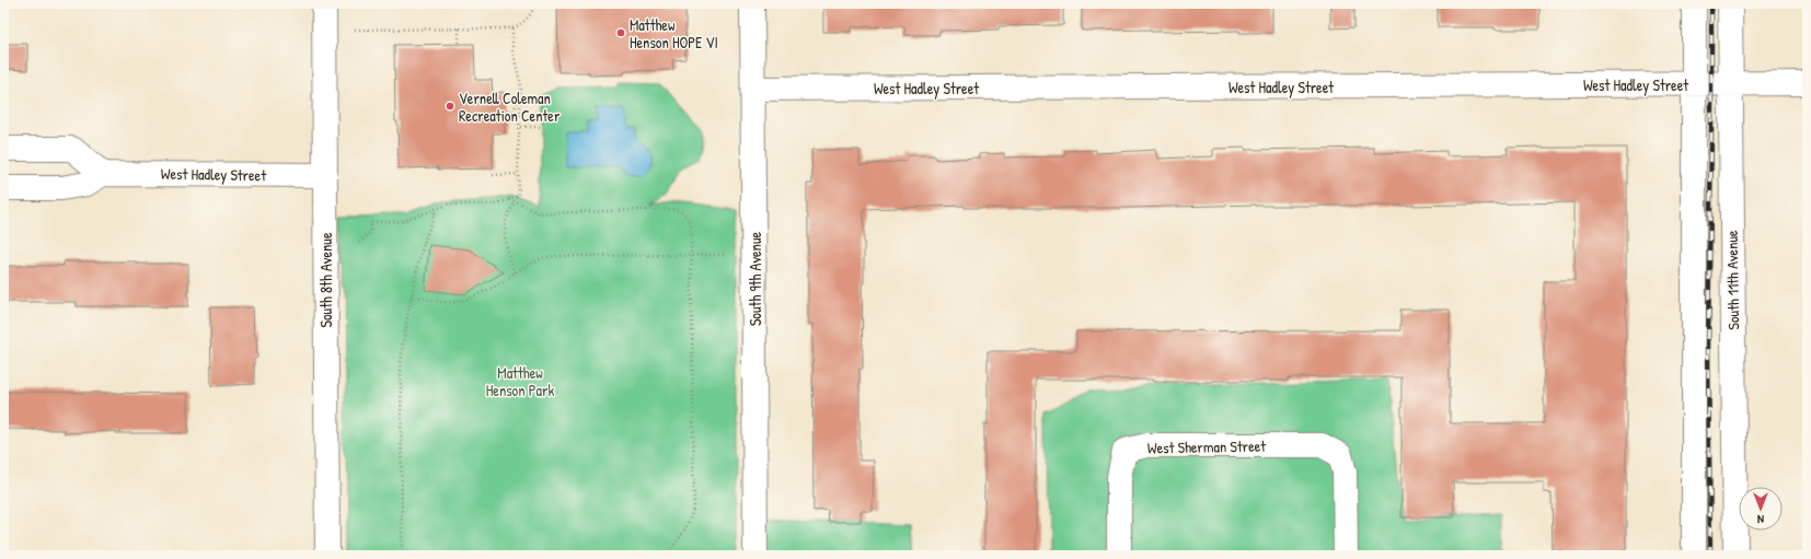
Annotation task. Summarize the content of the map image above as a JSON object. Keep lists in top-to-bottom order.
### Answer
{
  "streets": {
    "street": [
      "West Hadley Street",
      "South 9th Avenue",
      "South 8th Avenue",
      "South 11th Avenue",
      "West Sherman Street"
    ]
  },
  "crossings": [
    ["West Hadley Street", "South 9th Avenue"],
    ["West Hadley Street", "South 8th Avenue"],
    ["West Hadley Street", "South 11th Avenue"]
  ],
  "parks": ["Matthew Henson Park"],
  "places": ["Matthew Henson HOPE VI", "Vernell Coleman Recreation Center"],
  "north": "bottom"
}
